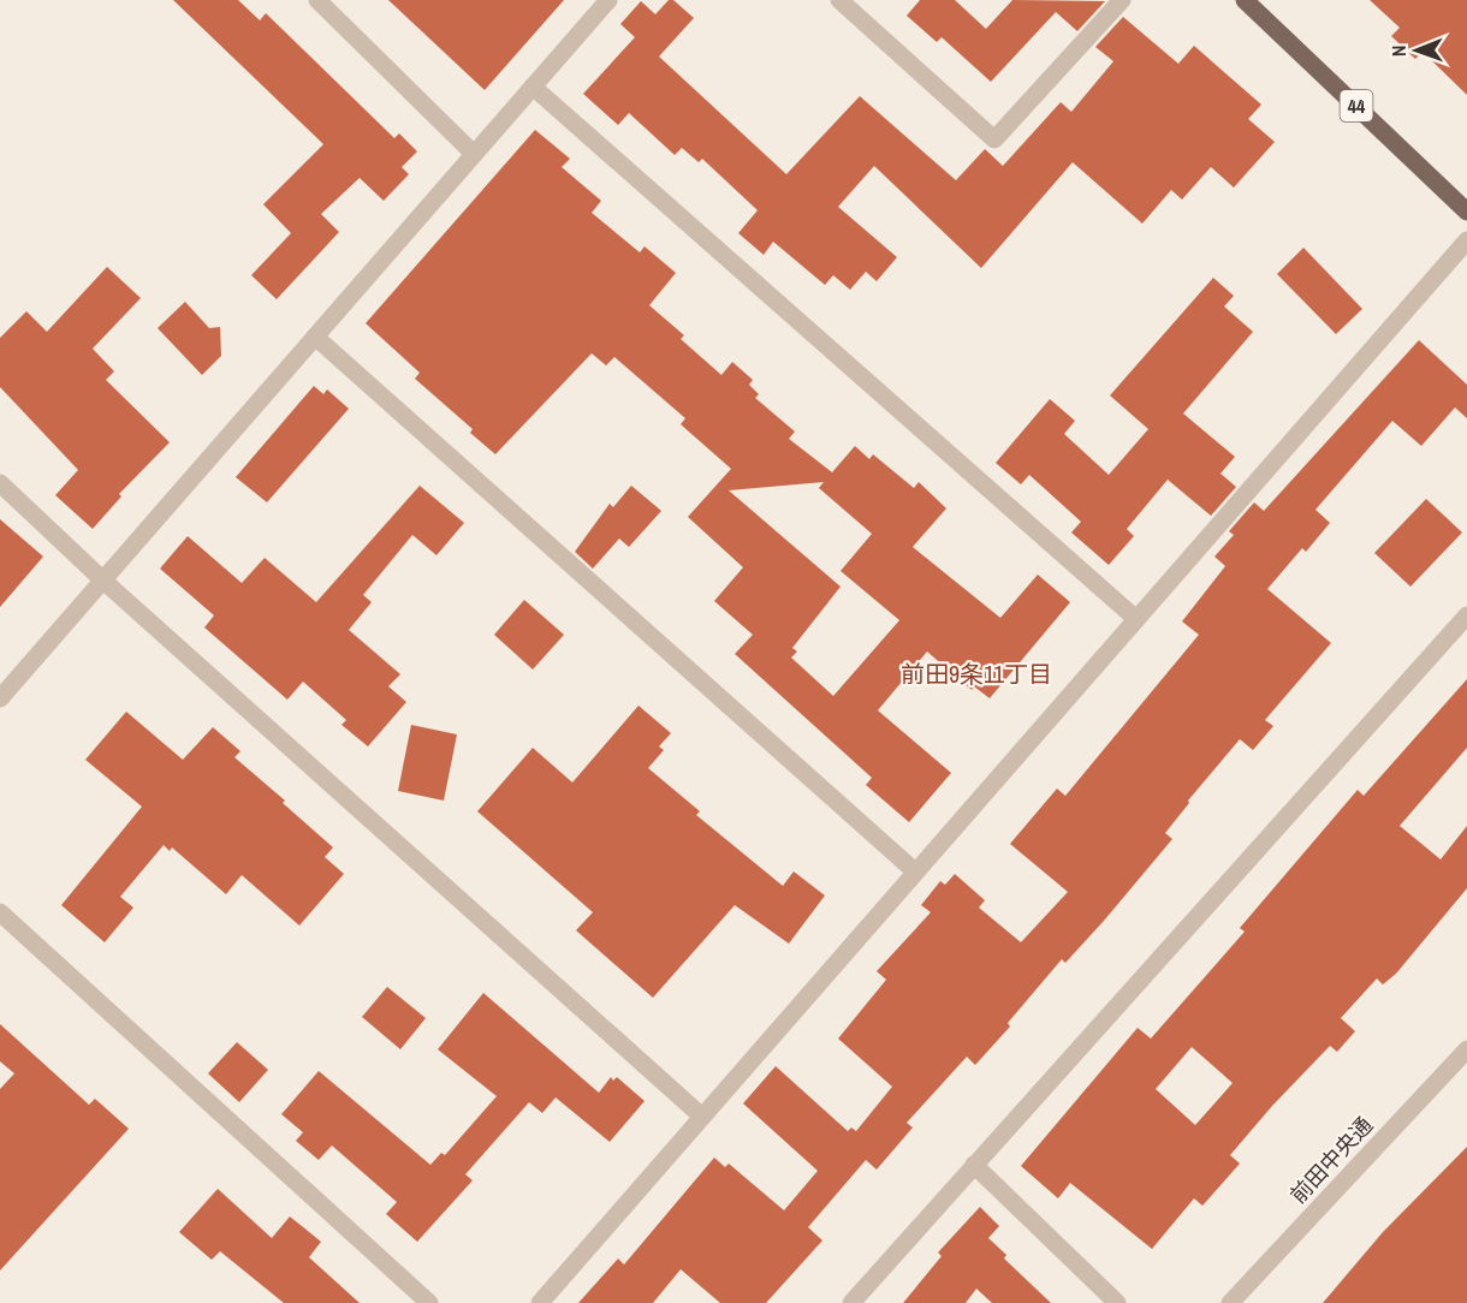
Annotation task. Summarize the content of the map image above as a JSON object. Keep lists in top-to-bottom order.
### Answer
{
  "streets": {
    "main road": ["44"],
    "street": ["前田中央通"]
  },
  "districts": ["前田9条11丁目"],
  "north": "left"
}
